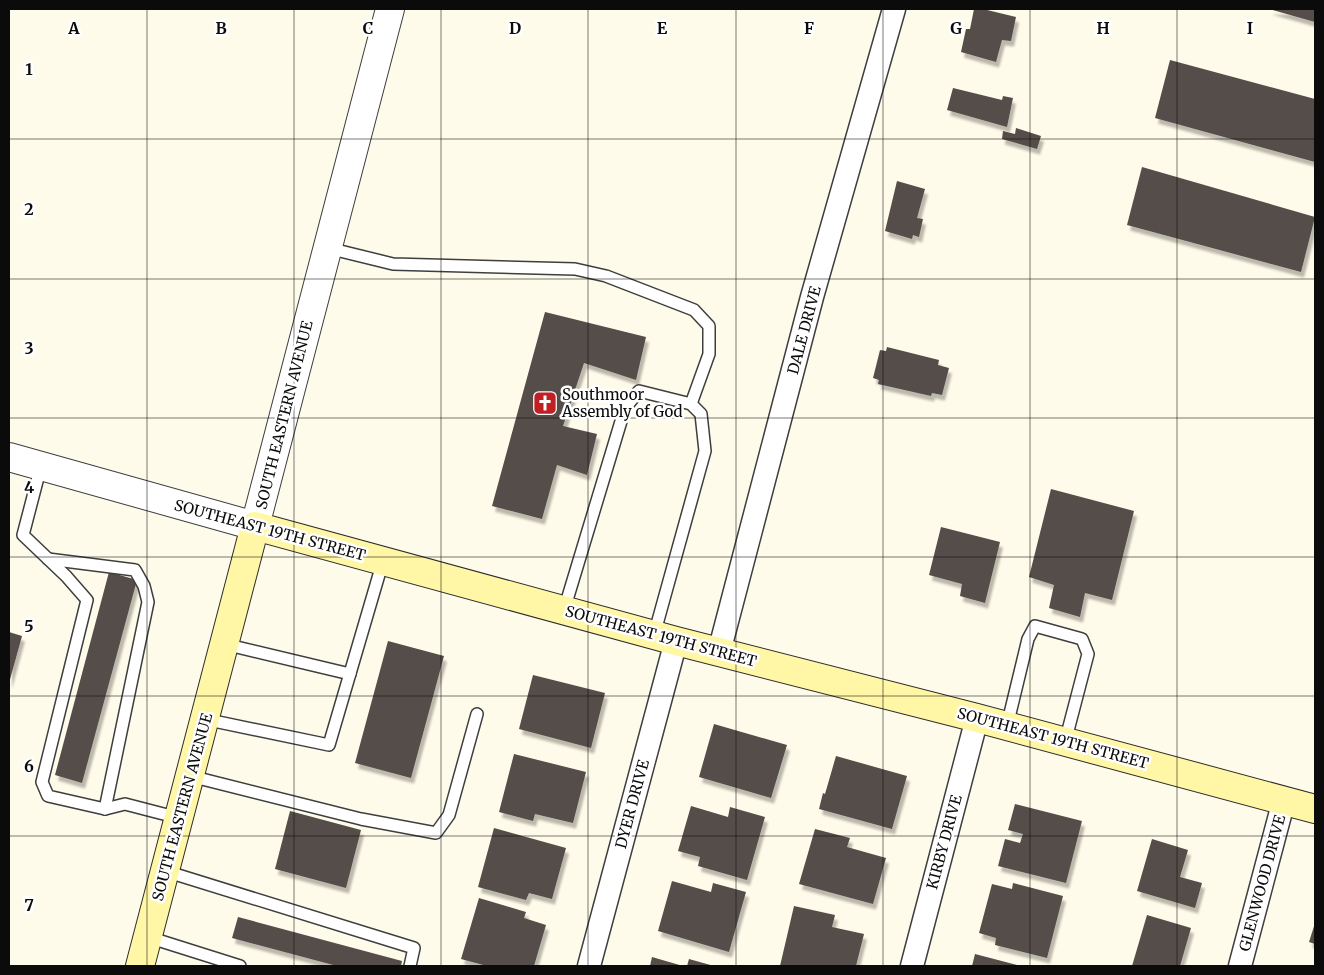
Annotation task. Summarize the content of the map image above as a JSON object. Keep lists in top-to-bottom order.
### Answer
{
  "streets": {
    "main road": ["SOUTH EASTERN AVENUE", "SOUTHEAST 19TH STREET"],
    "street": [
      "DALE DRIVE",
      "DYER DRIVE",
      "KIRBY DRIVE",
      "GLENWOOD DRIVE"
    ]
  },
  "crossings": [
    ["DALE DRIVE", "SOUTHEAST 19TH STREET"],
    ["SOUTH EASTERN AVENUE", "SOUTHEAST 19TH STREET"],
    ["SOUTHEAST 19TH STREET", "DYER DRIVE"],
    ["SOUTHEAST 19TH STREET", "KIRBY DRIVE"],
    ["SOUTHEAST 19TH STREET", "GLENWOOD DRIVE"]
  ],
  "places": {
    "church": ["Southmoor Assembly of God"]
  },
  "grid": {
    "columns": [
      "A",
      "B",
      "C",
      "D",
      "E",
      "F",
      "G",
      "H",
      "I"
    ],
    "rows": [
      "1",
      "2",
      "3",
      "4",
      "5",
      "6",
      "7"
    ]
  }
}
